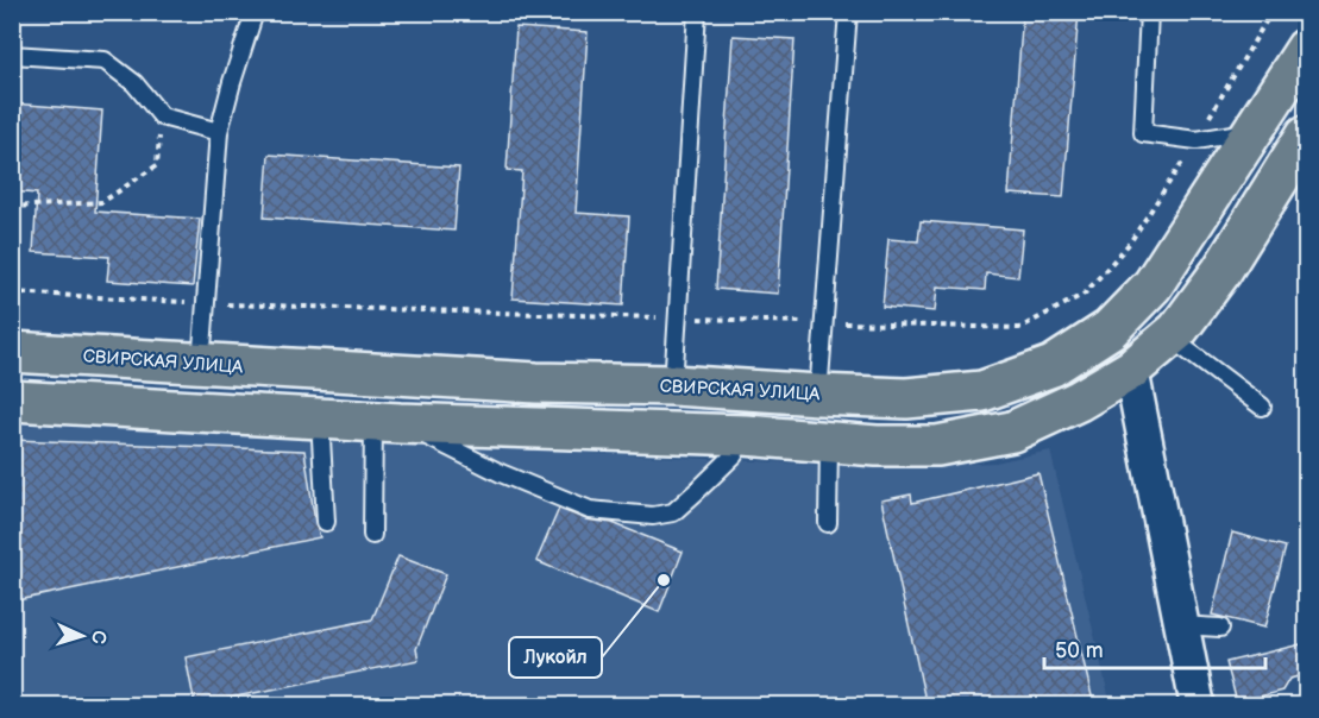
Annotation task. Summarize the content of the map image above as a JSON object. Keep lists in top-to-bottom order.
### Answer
{
  "streets": {
    "highway": ["СВИРСКАЯ УЛИЦА"]
  },
  "places": ["Лукойл"],
  "scale_bar": "50 m",
  "north": "right"
}
